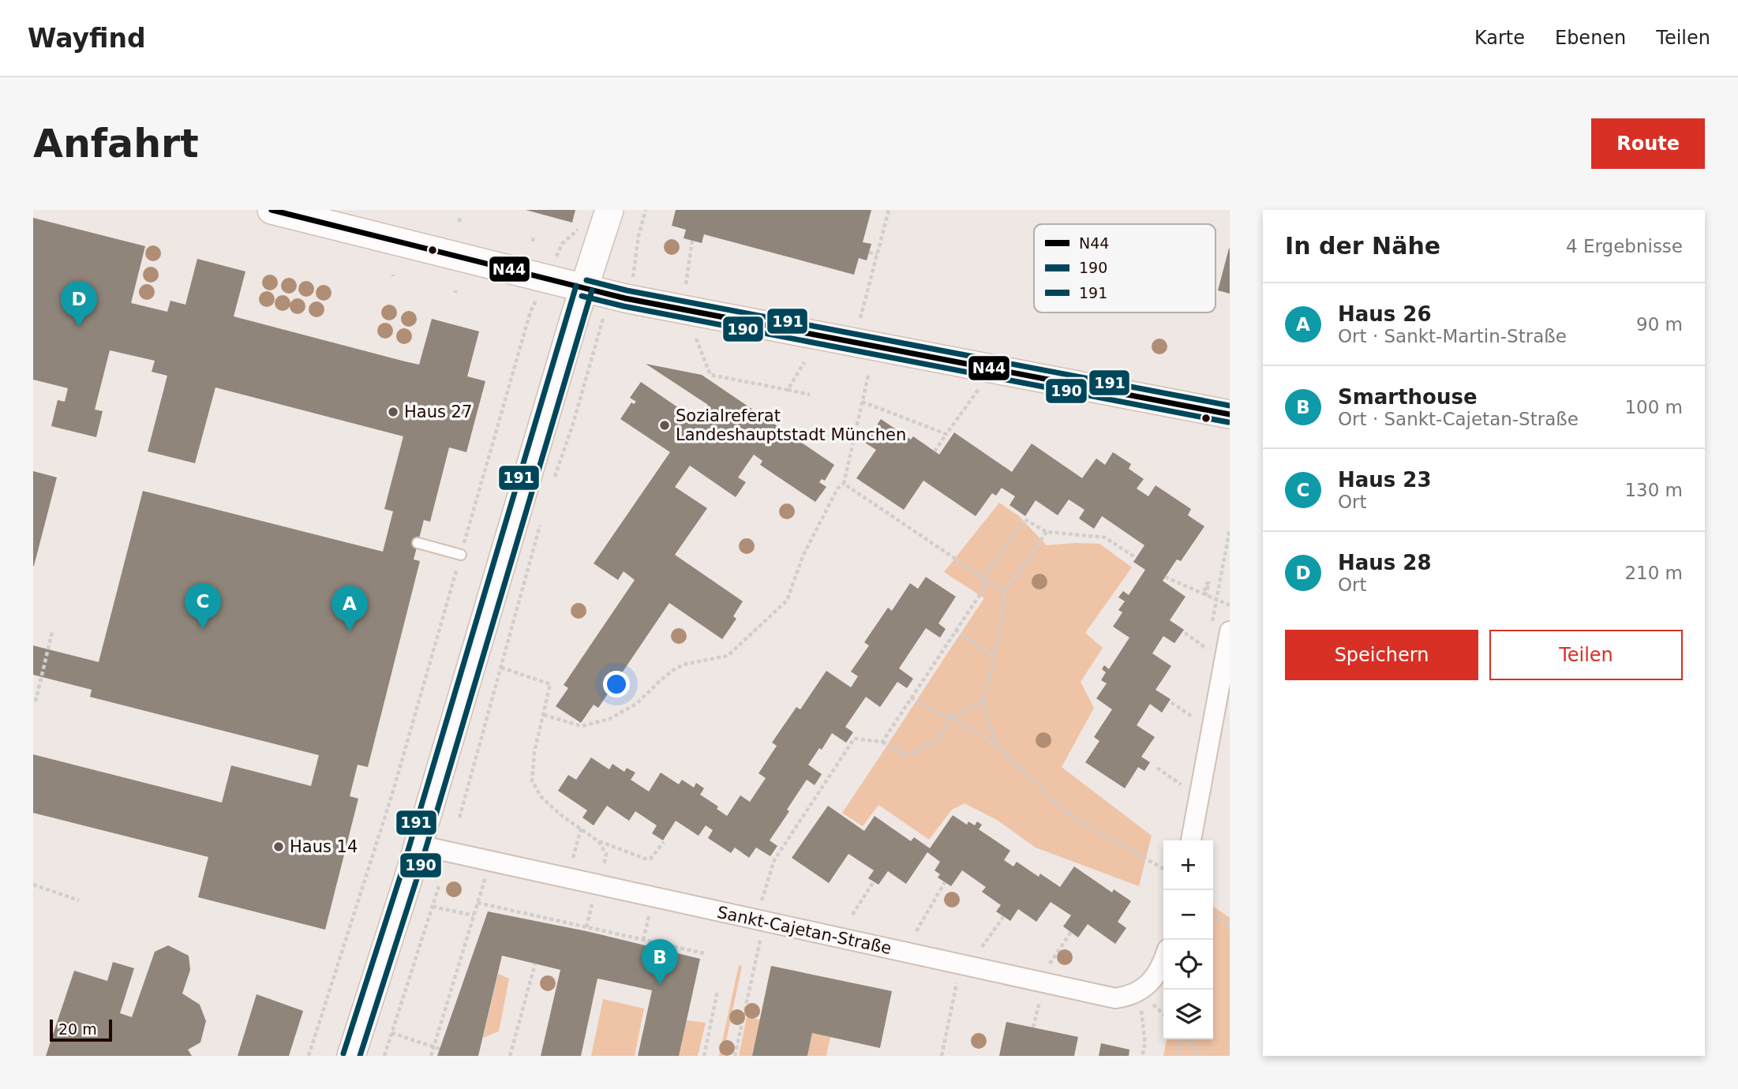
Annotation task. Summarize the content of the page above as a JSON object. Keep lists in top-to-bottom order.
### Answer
{
  "streets": {
    "street": ["Sankt-Cajetan-Straße"]
  },
  "places": ["Haus 27", "Sozialreferat Landeshauptstadt München", "Haus 14"],
  "lines": ["transit line N44", "transit line 191", "transit line 190"],
  "legend": ["N44", "190", "191"],
  "scale_bar": "20 m",
  "page": {
    "header": "Wayfind",
    "nav": ["Karte", "Ebenen", "Teilen"],
    "buttons": [
      "Route",
      ["Speichern", "Teilen"]
    ],
    "title": "Anfahrt",
    "heading": ["In der Nähe", "4 Ergebnisse"],
    "pins": [
      "D",
      "C",
      "A",
      "B"
    ],
    "list": [
      {
        "mark": "A",
        "name": "Haus 26",
        "note": "Ort · Sankt-Martin-Straße",
        "value": "90 m"
      },
      {
        "mark": "B",
        "name": "Smarthouse",
        "note": "Ort · Sankt-Cajetan-Straße",
        "value": "100 m"
      },
      {
        "mark": "C",
        "name": "Haus 23",
        "note": "Ort",
        "value": "130 m"
      },
      {
        "mark": "D",
        "name": "Haus 28",
        "note": "Ort",
        "value": "210 m"
      }
    ],
    "map_buttons": ["+", "−"],
    "scale": "20 m"
  }
}
